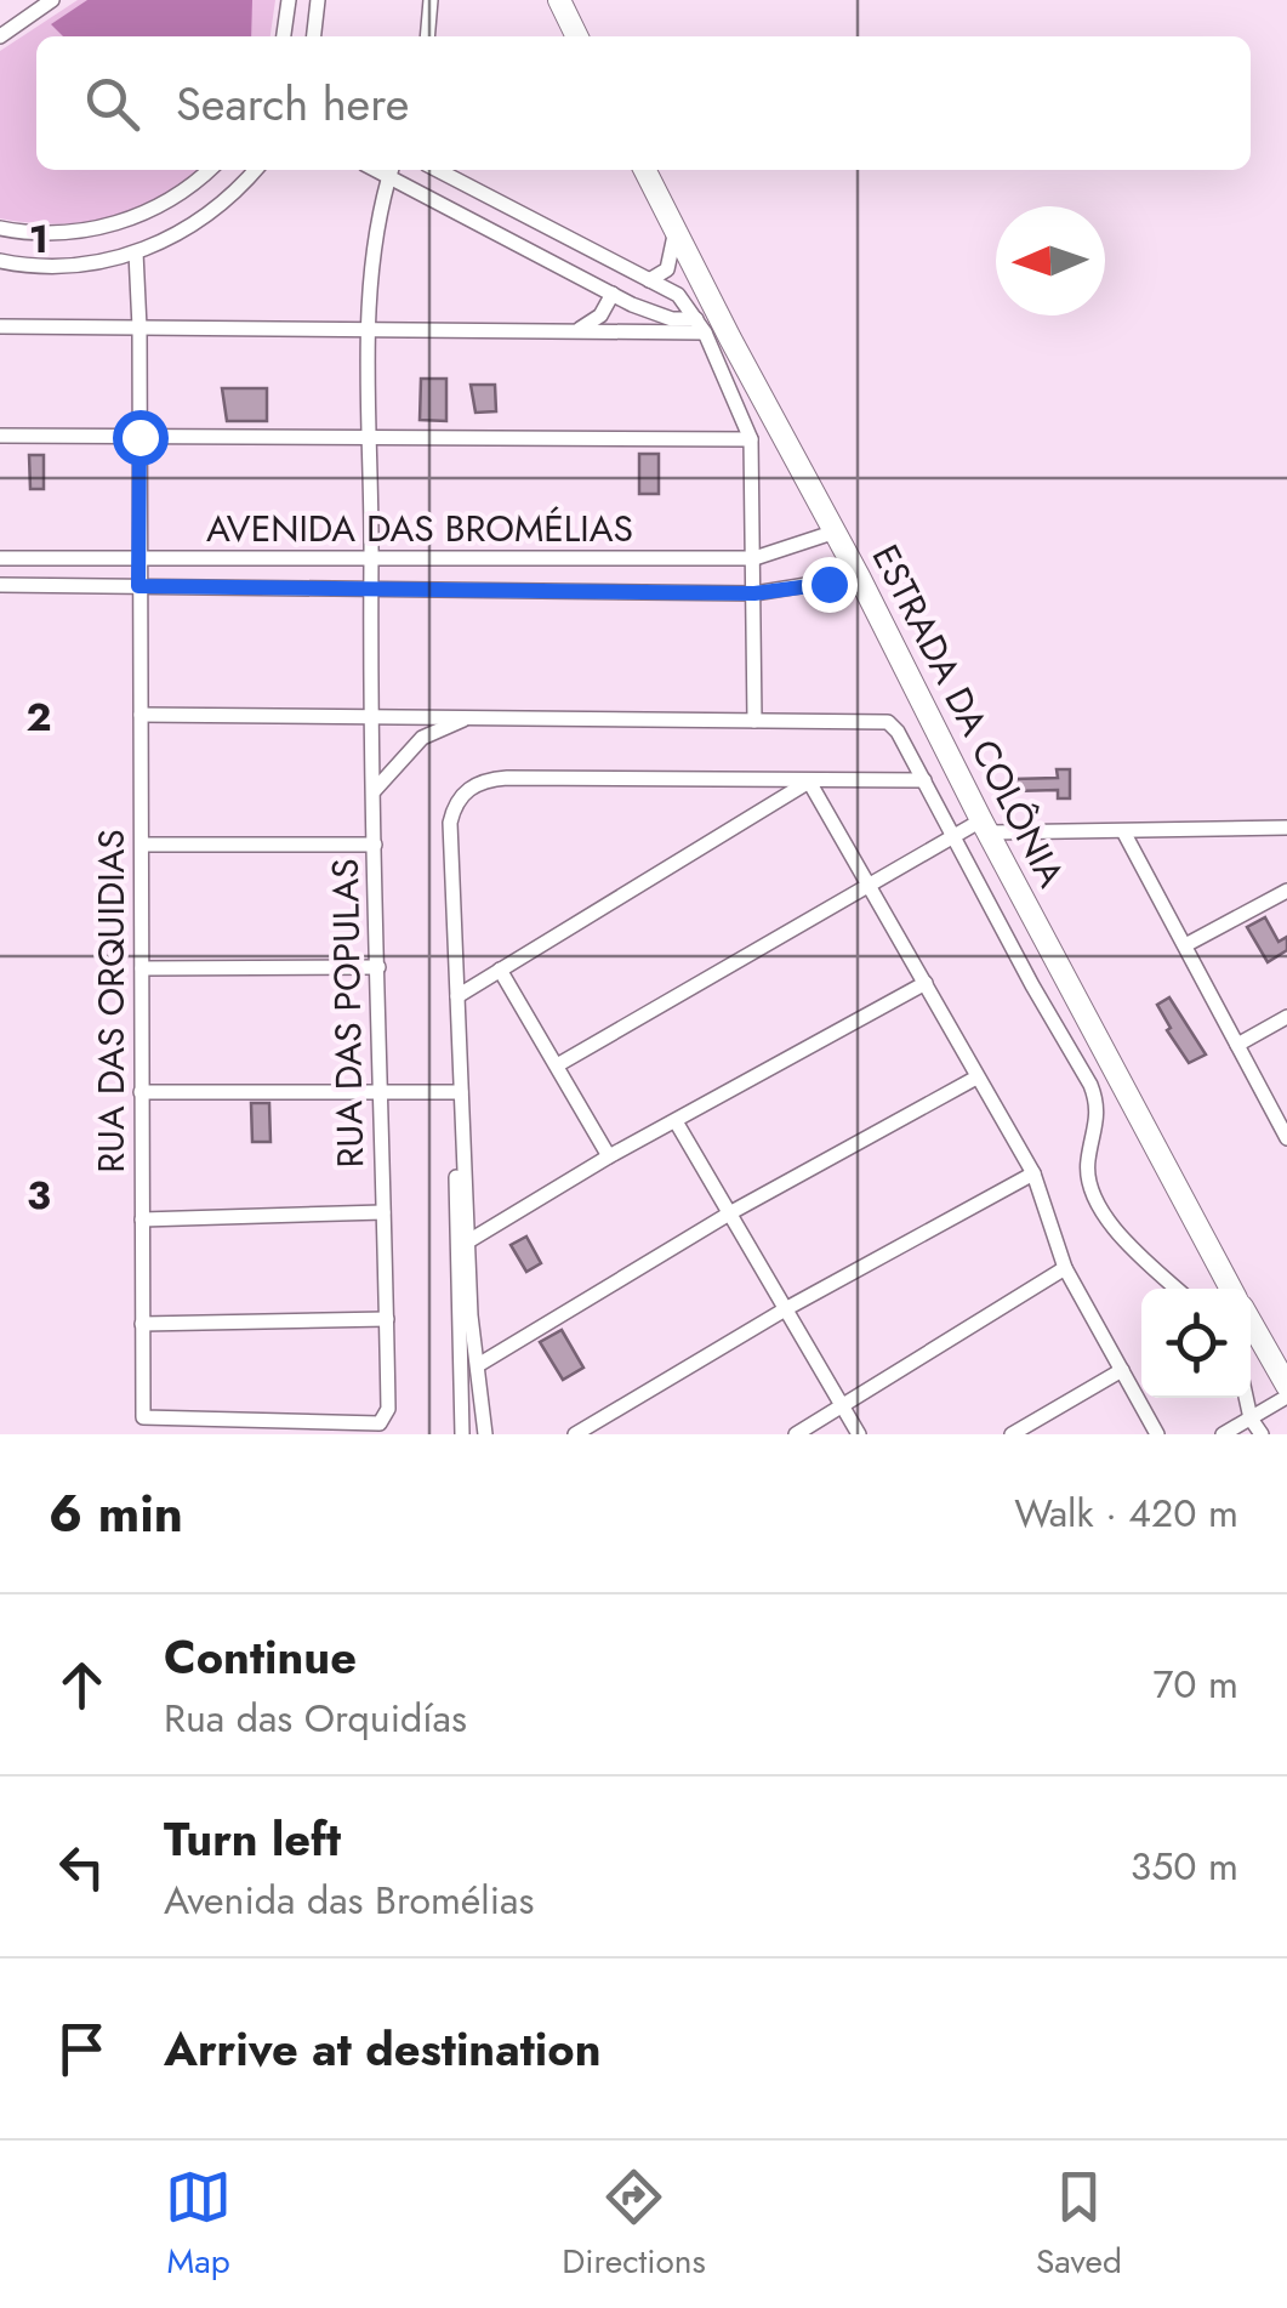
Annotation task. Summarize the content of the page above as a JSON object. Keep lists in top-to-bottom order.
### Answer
{
  "streets": {
    "main road": ["ESTRADA DA COLÔNIA"],
    "street": ["AVENIDA DAS BROMÉLIAS", "RUA DAS ORQUIDIAS", "RUA DAS POPULAS"]
  },
  "crossings": [
    ["AVENIDA DAS BROMÉLIAS", "ESTRADA DA COLÔNIA"],
    ["AVENIDA DAS BROMÉLIAS", "RUA DAS ORQUIDIAS"],
    ["AVENIDA DAS BROMÉLIAS", "RUA DAS POPULAS"],
    ["RUA DAS ORQUIDIAS", "RUA DAS POPULAS"]
  ],
  "north": "left",
  "page": {
    "search": "Search here",
    "heading": ["6 min", "Walk · 420 m"],
    "list": [
      ["Continue", "Rua das Orquidías", "70 m"],
      ["Turn left", "Avenida das Bromélias", "350 m"],
      "Arrive at destination"
    ],
    "nav": ["Map", "Directions", "Saved"]
  },
  "grid": {
    "rows": ["1", "2", "3"]
  }
}
